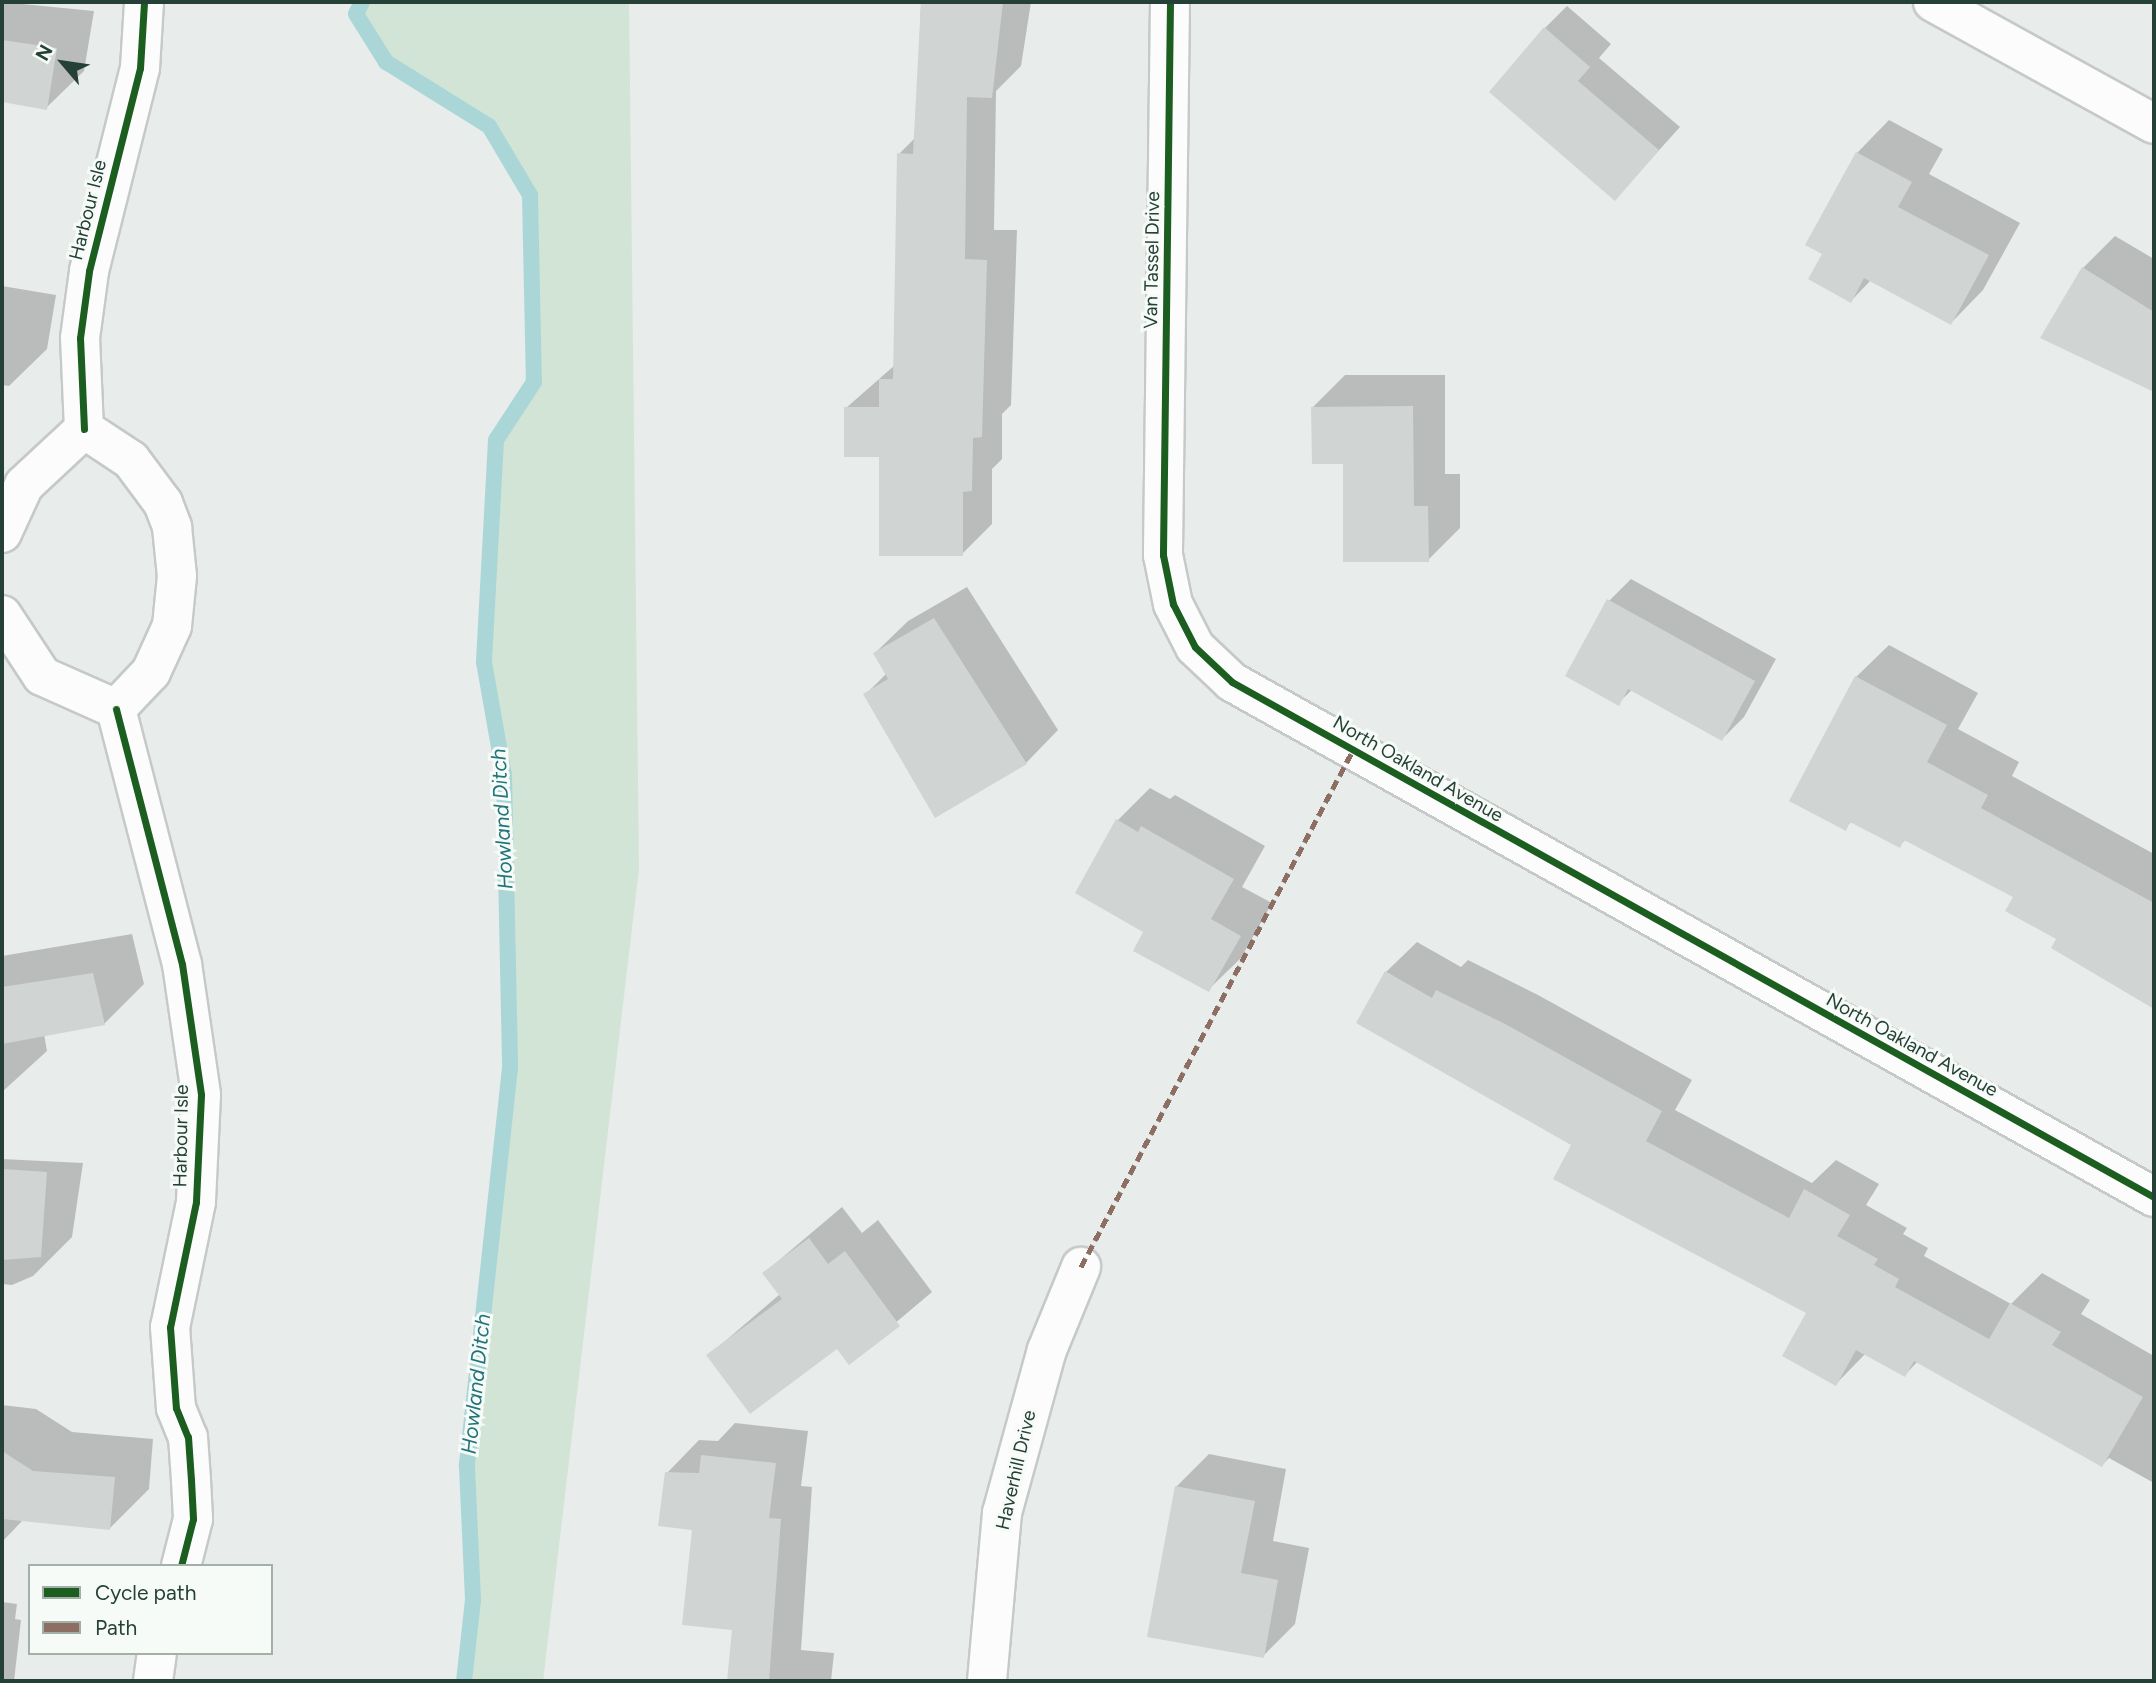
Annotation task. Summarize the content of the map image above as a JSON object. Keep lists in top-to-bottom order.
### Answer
{
  "streets": {
    "street": [
      "Harbour Isle",
      "Van Tassel Drive",
      "North Oakland Avenue",
      "Haverhill Drive"
    ]
  },
  "crossings": [
    ["Van Tassel Drive", "North Oakland Avenue"]
  ],
  "water": ["Howland Ditch"],
  "legend": ["Cycle path", "Path"],
  "north": "top left"
}
